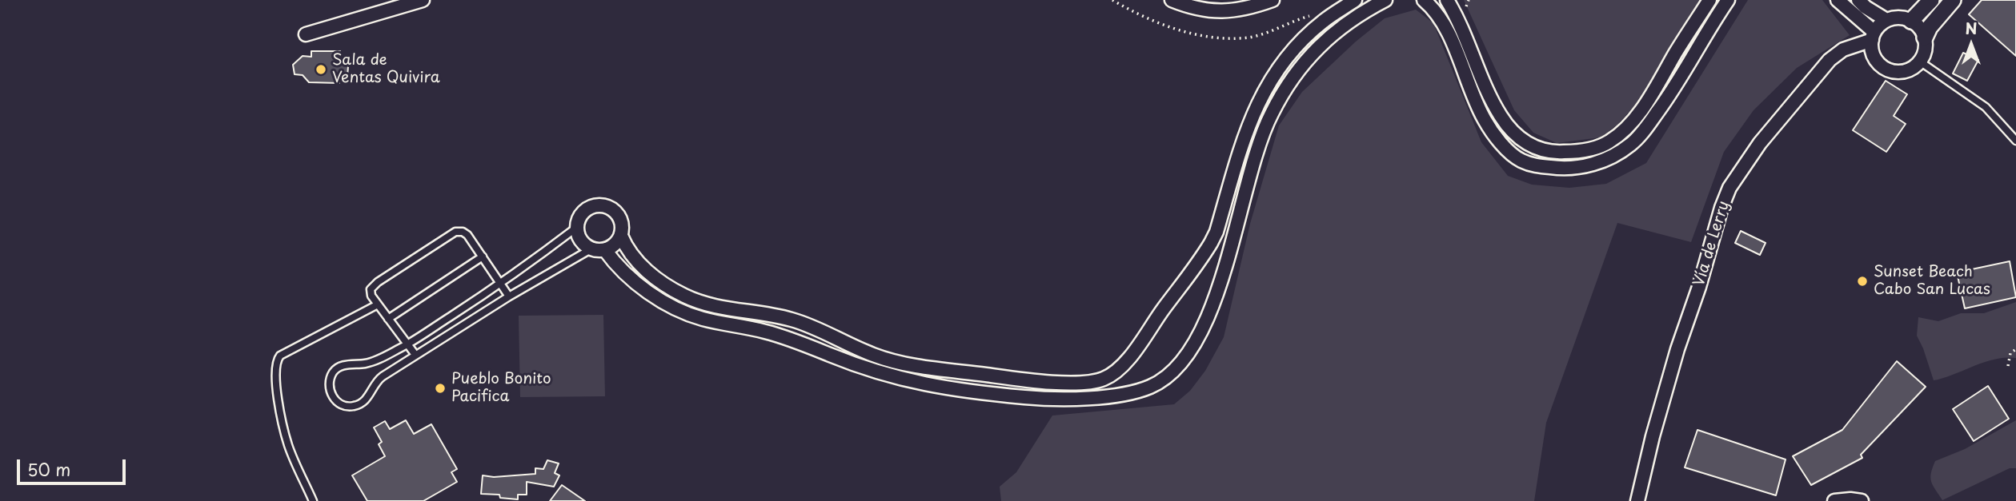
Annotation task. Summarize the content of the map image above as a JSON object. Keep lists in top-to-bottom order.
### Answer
{
  "streets": {
    "street": ["Vía de Lerry"]
  },
  "places": ["Sala de Ventas Quivira", "Sunset Beach Cabo San Lucas", "Pueblo Bonito Pacifica"],
  "scale_bar": "50 m",
  "north": "top"
}
